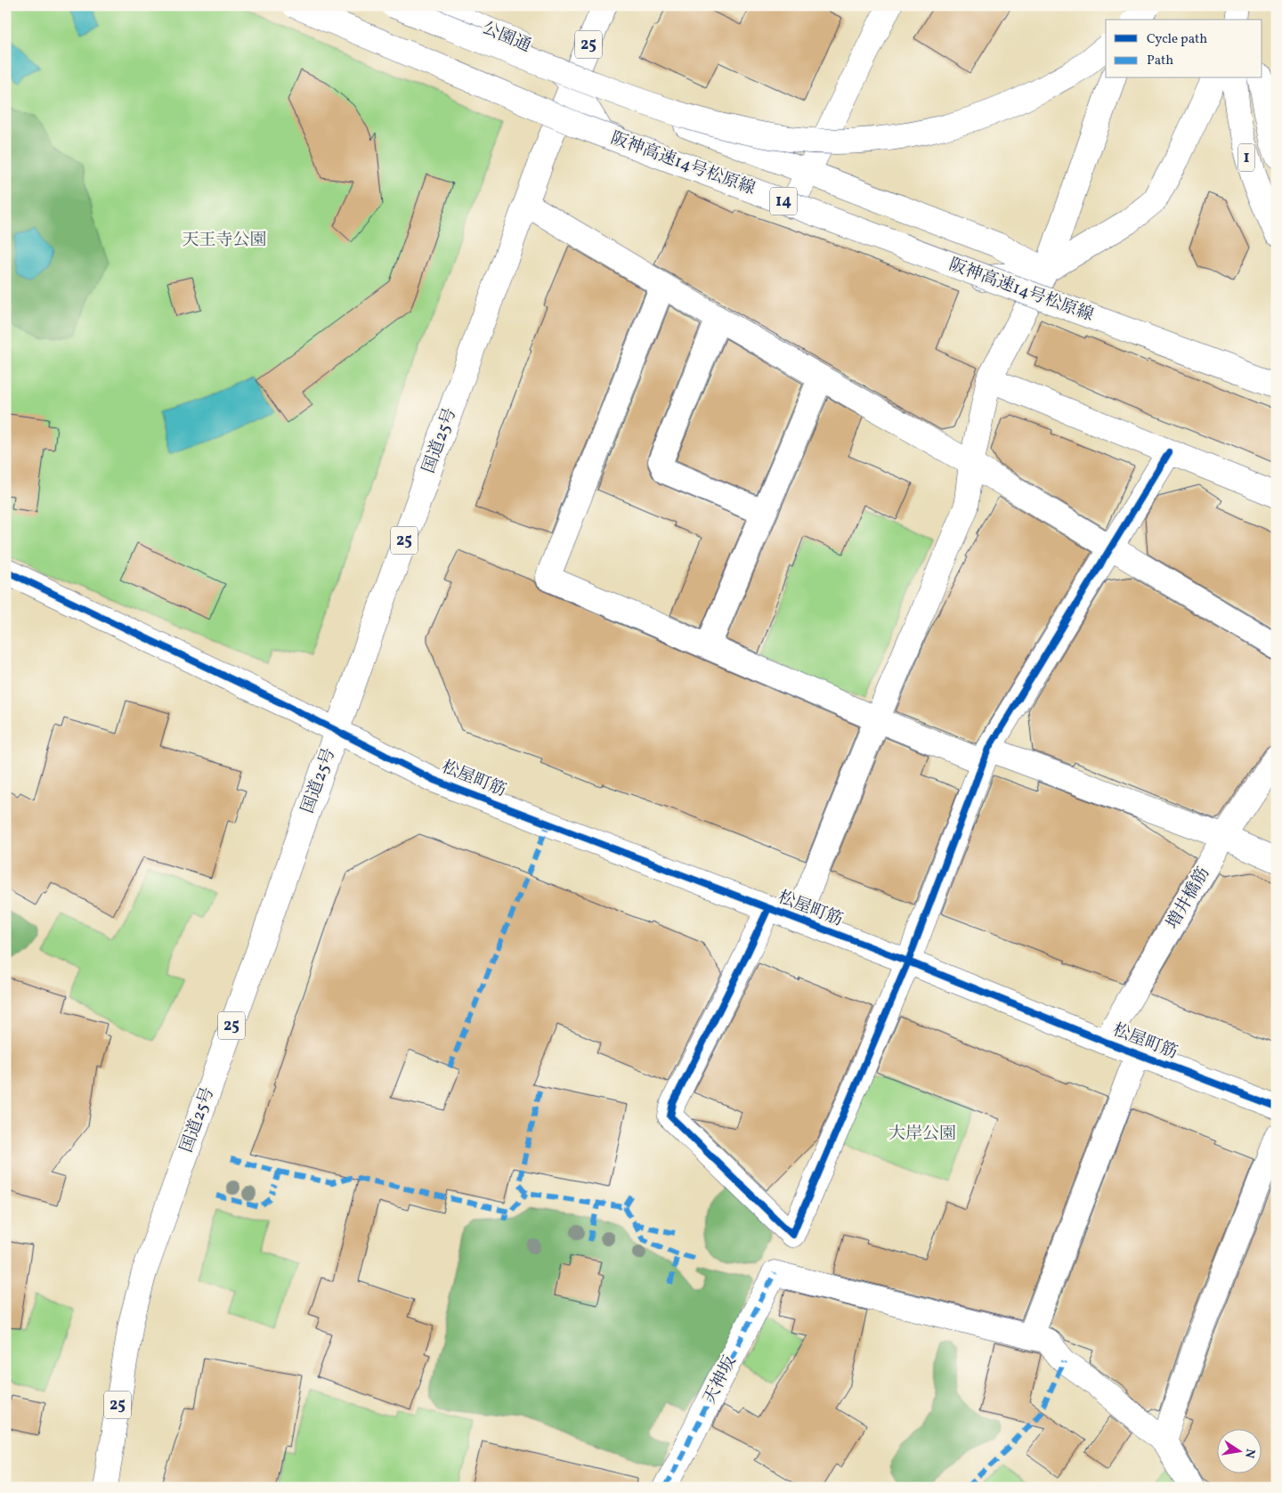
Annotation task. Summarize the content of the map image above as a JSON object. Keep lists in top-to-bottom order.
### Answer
{
  "streets": {
    "main road": [
      "公園通",
      "25",
      "1",
      "阪神高速14号松原線",
      "14",
      "国道25号",
      "松屋町筋",
      "増井橋筋",
      "天神坂"
    ]
  },
  "crossings": [
    ["公園通", "25"],
    ["公園通", "国道25号"],
    ["25", "国道25号"],
    ["国道25号", "松屋町筋"],
    ["松屋町筋", "増井橋筋"]
  ],
  "parks": ["天王寺公園", "大岸公園"],
  "legend": ["Cycle path", "Path"],
  "north": "right"
}
